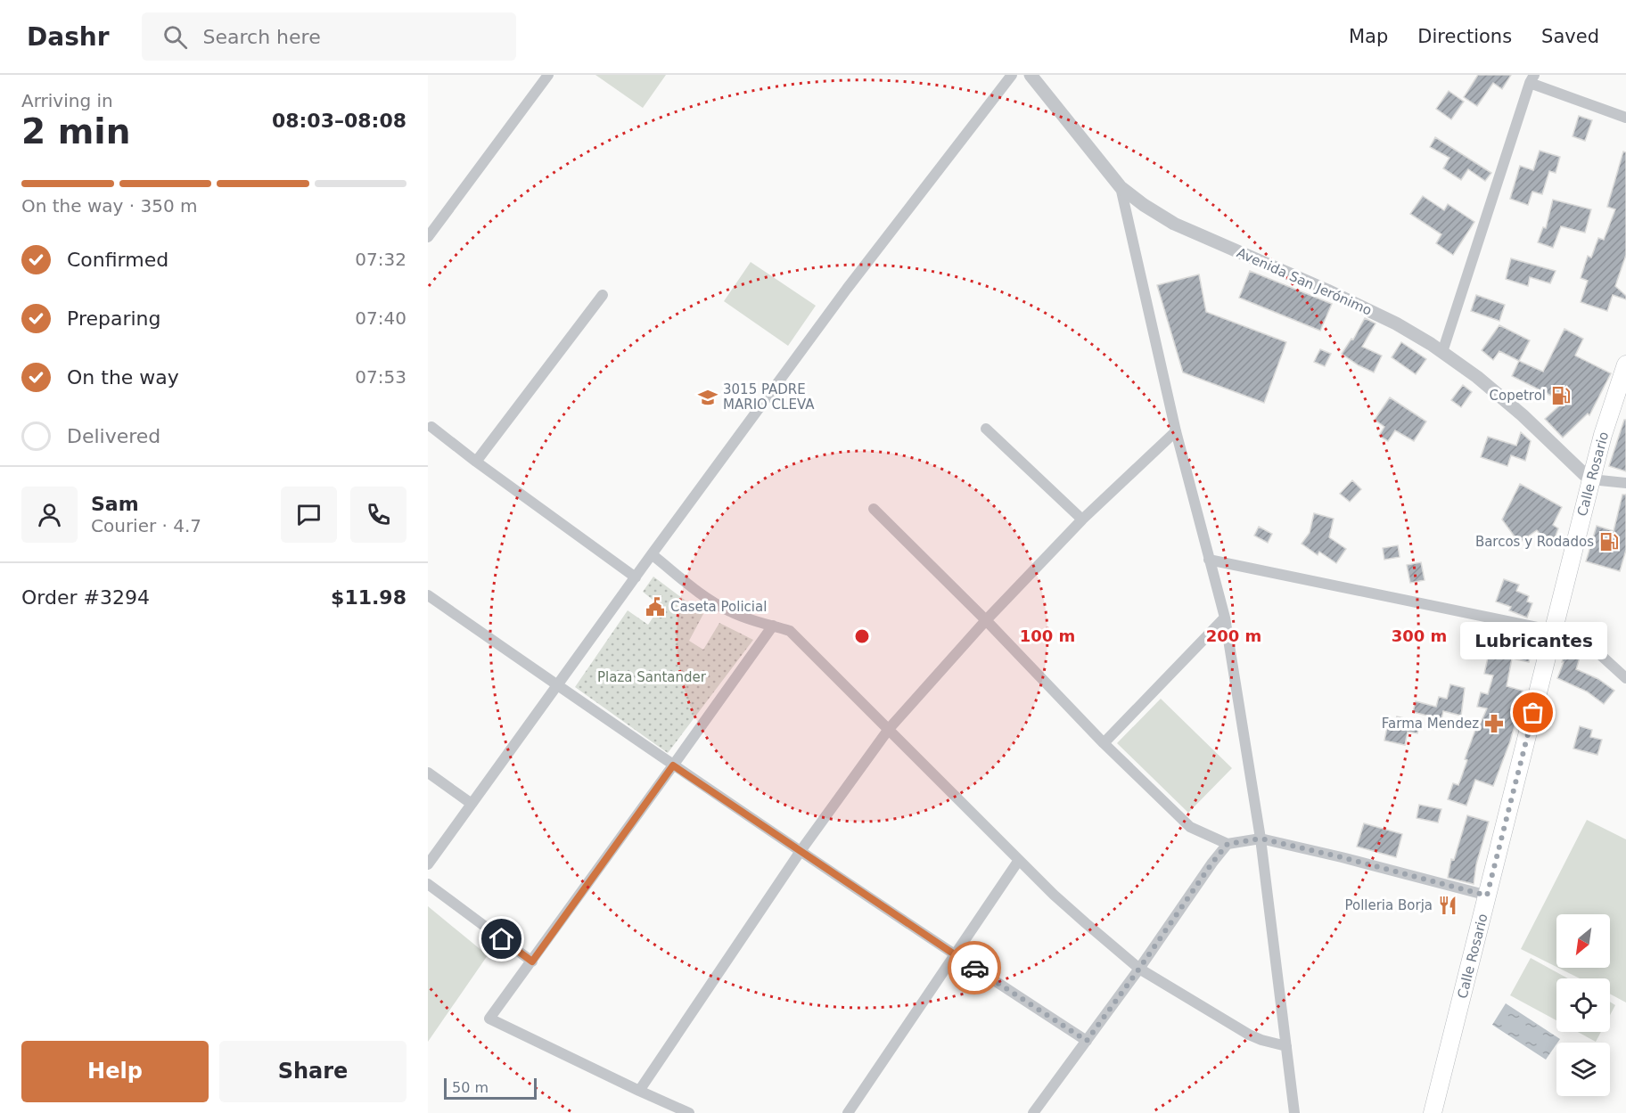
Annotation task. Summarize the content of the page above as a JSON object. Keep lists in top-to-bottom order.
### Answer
{
  "streets": {
    "main road": ["Calle Rosario"],
    "street": ["Avenida San Jerónimo"]
  },
  "crossings": [
    ["Avenida San Jerónimo", "Calle Rosario"]
  ],
  "parks": ["Plaza Santander"],
  "places": {
    "fuel station": ["Copetrol", "Barcos y Rodados"],
    "school or university": ["3015 PADRE MARIO CLEVA"],
    "public building": ["Caseta Policial"],
    "other": ["Lubricantes"],
    "pharmacy": ["Farma Mendez"],
    "restaurant": ["Polleria Borja"]
  },
  "scale_bar": "50 m",
  "north": "bottom left",
  "page": {
    "header": "Dashr",
    "search": "Search here",
    "nav": ["Map", "Directions", "Saved"],
    "heading": ["2 min", "Arriving in", "08:03–08:08"],
    "panel": [
      "Sam",
      "Courier · 4.7",
      "Order #3294",
      "$11.98"
    ],
    "bar": "On the way · 350 m",
    "list": [
      ["Confirmed", "07:32"],
      ["Preparing", "07:40"],
      ["On the way", "07:53"],
      "Delivered"
    ],
    "bubble": "Lubricantes",
    "buttons": ["Help", "Share"],
    "scale": "50 m"
  },
  "rings": ["100 m", "200 m", "300 m"]
}
